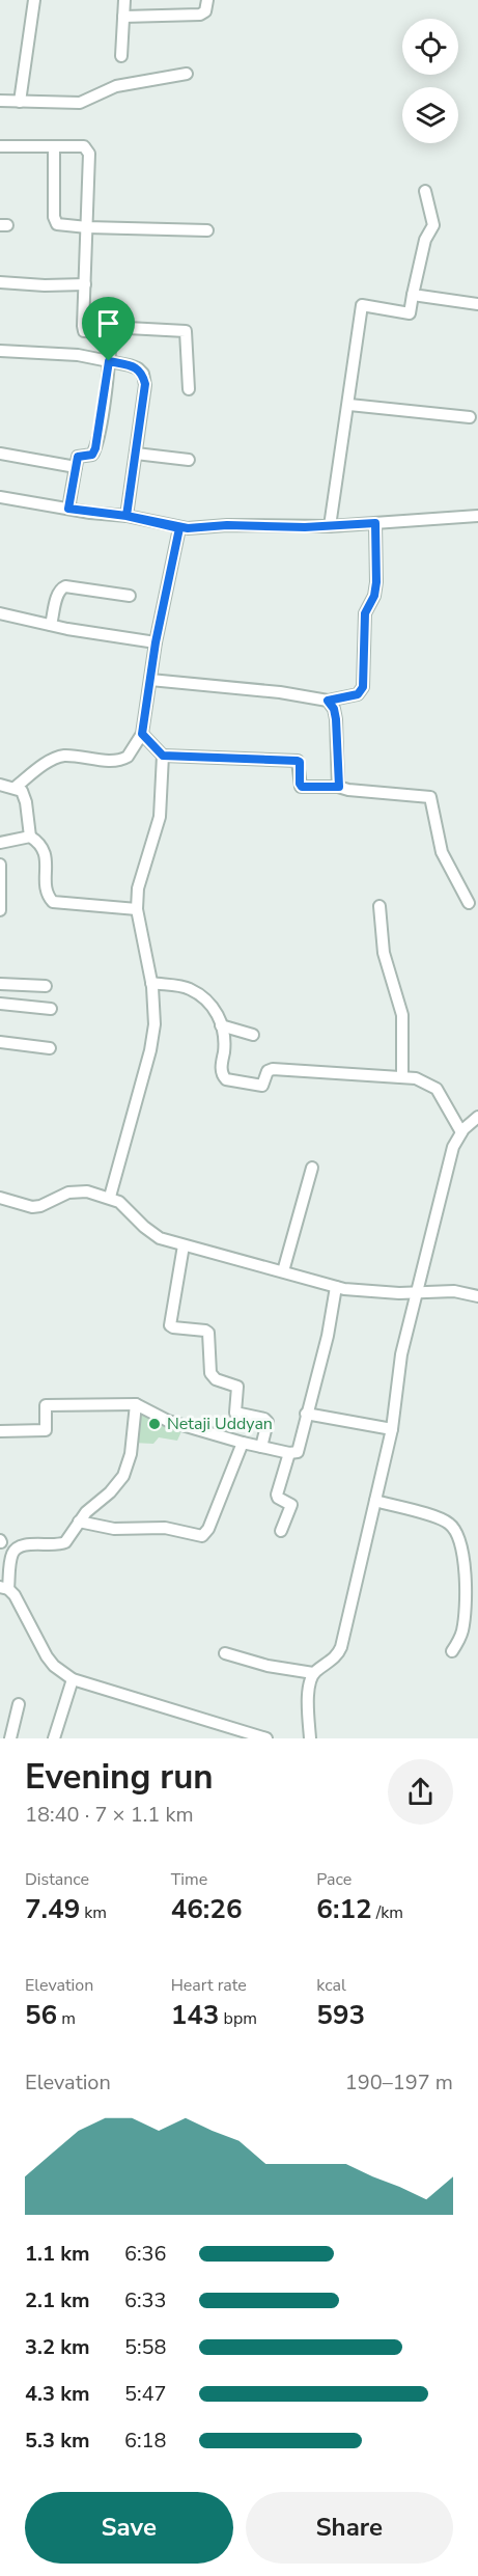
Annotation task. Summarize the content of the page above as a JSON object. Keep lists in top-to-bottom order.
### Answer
{
  "places": ["Netaji Uddyan"],
  "page": {
    "heading": ["Evening run", "18:40 · 7 × 1.1 km"],
    "stats": [
      ["Distance", "7.49 km"],
      ["Time", "46:26"],
      ["Pace", "6:12 /km"],
      ["Elevation", "56 m"],
      ["Heart rate", "143 bpm"],
      ["kcal", "593"]
    ],
    "chart": ["Elevation", "190–197 m"],
    "list": [
      {
        "name": "1.1 km",
        "note": "6:36"
      },
      {
        "name": "2.1 km",
        "note": "6:33"
      },
      {
        "name": "3.2 km",
        "note": "5:58"
      },
      {
        "name": "4.3 km",
        "note": "5:47"
      },
      {
        "name": "5.3 km",
        "note": "6:18"
      }
    ],
    "buttons": ["Save", "Share"]
  }
}
